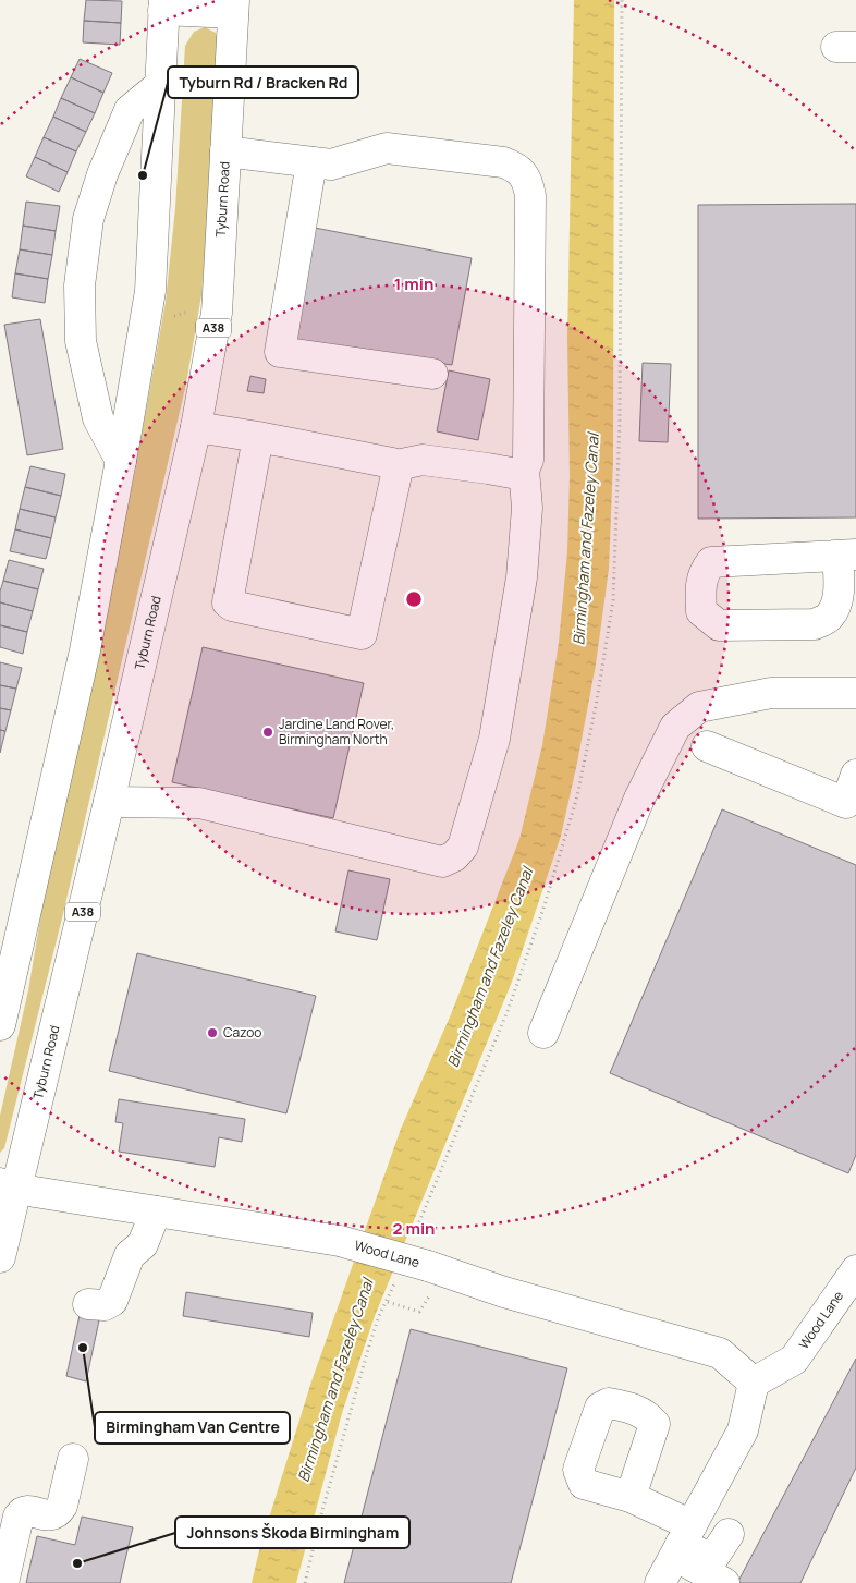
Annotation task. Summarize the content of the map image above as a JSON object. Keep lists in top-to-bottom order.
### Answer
{
  "streets": {
    "main road": ["Tyburn Road", "A38", "Wood Lane"]
  },
  "crossings": [
    ["Tyburn Road", "Wood Lane"]
  ],
  "water": ["Birmingham and Fazeley Canal"],
  "places": [
    "Tyburn Rd / Bracken Rd",
    "Jardine Land Rover, Birmingham North",
    "Cazoo",
    "Birmingham Van Centre",
    "Johnsons Škoda Birmingham"
  ],
  "rings": ["1 min", "2 min"]
}
